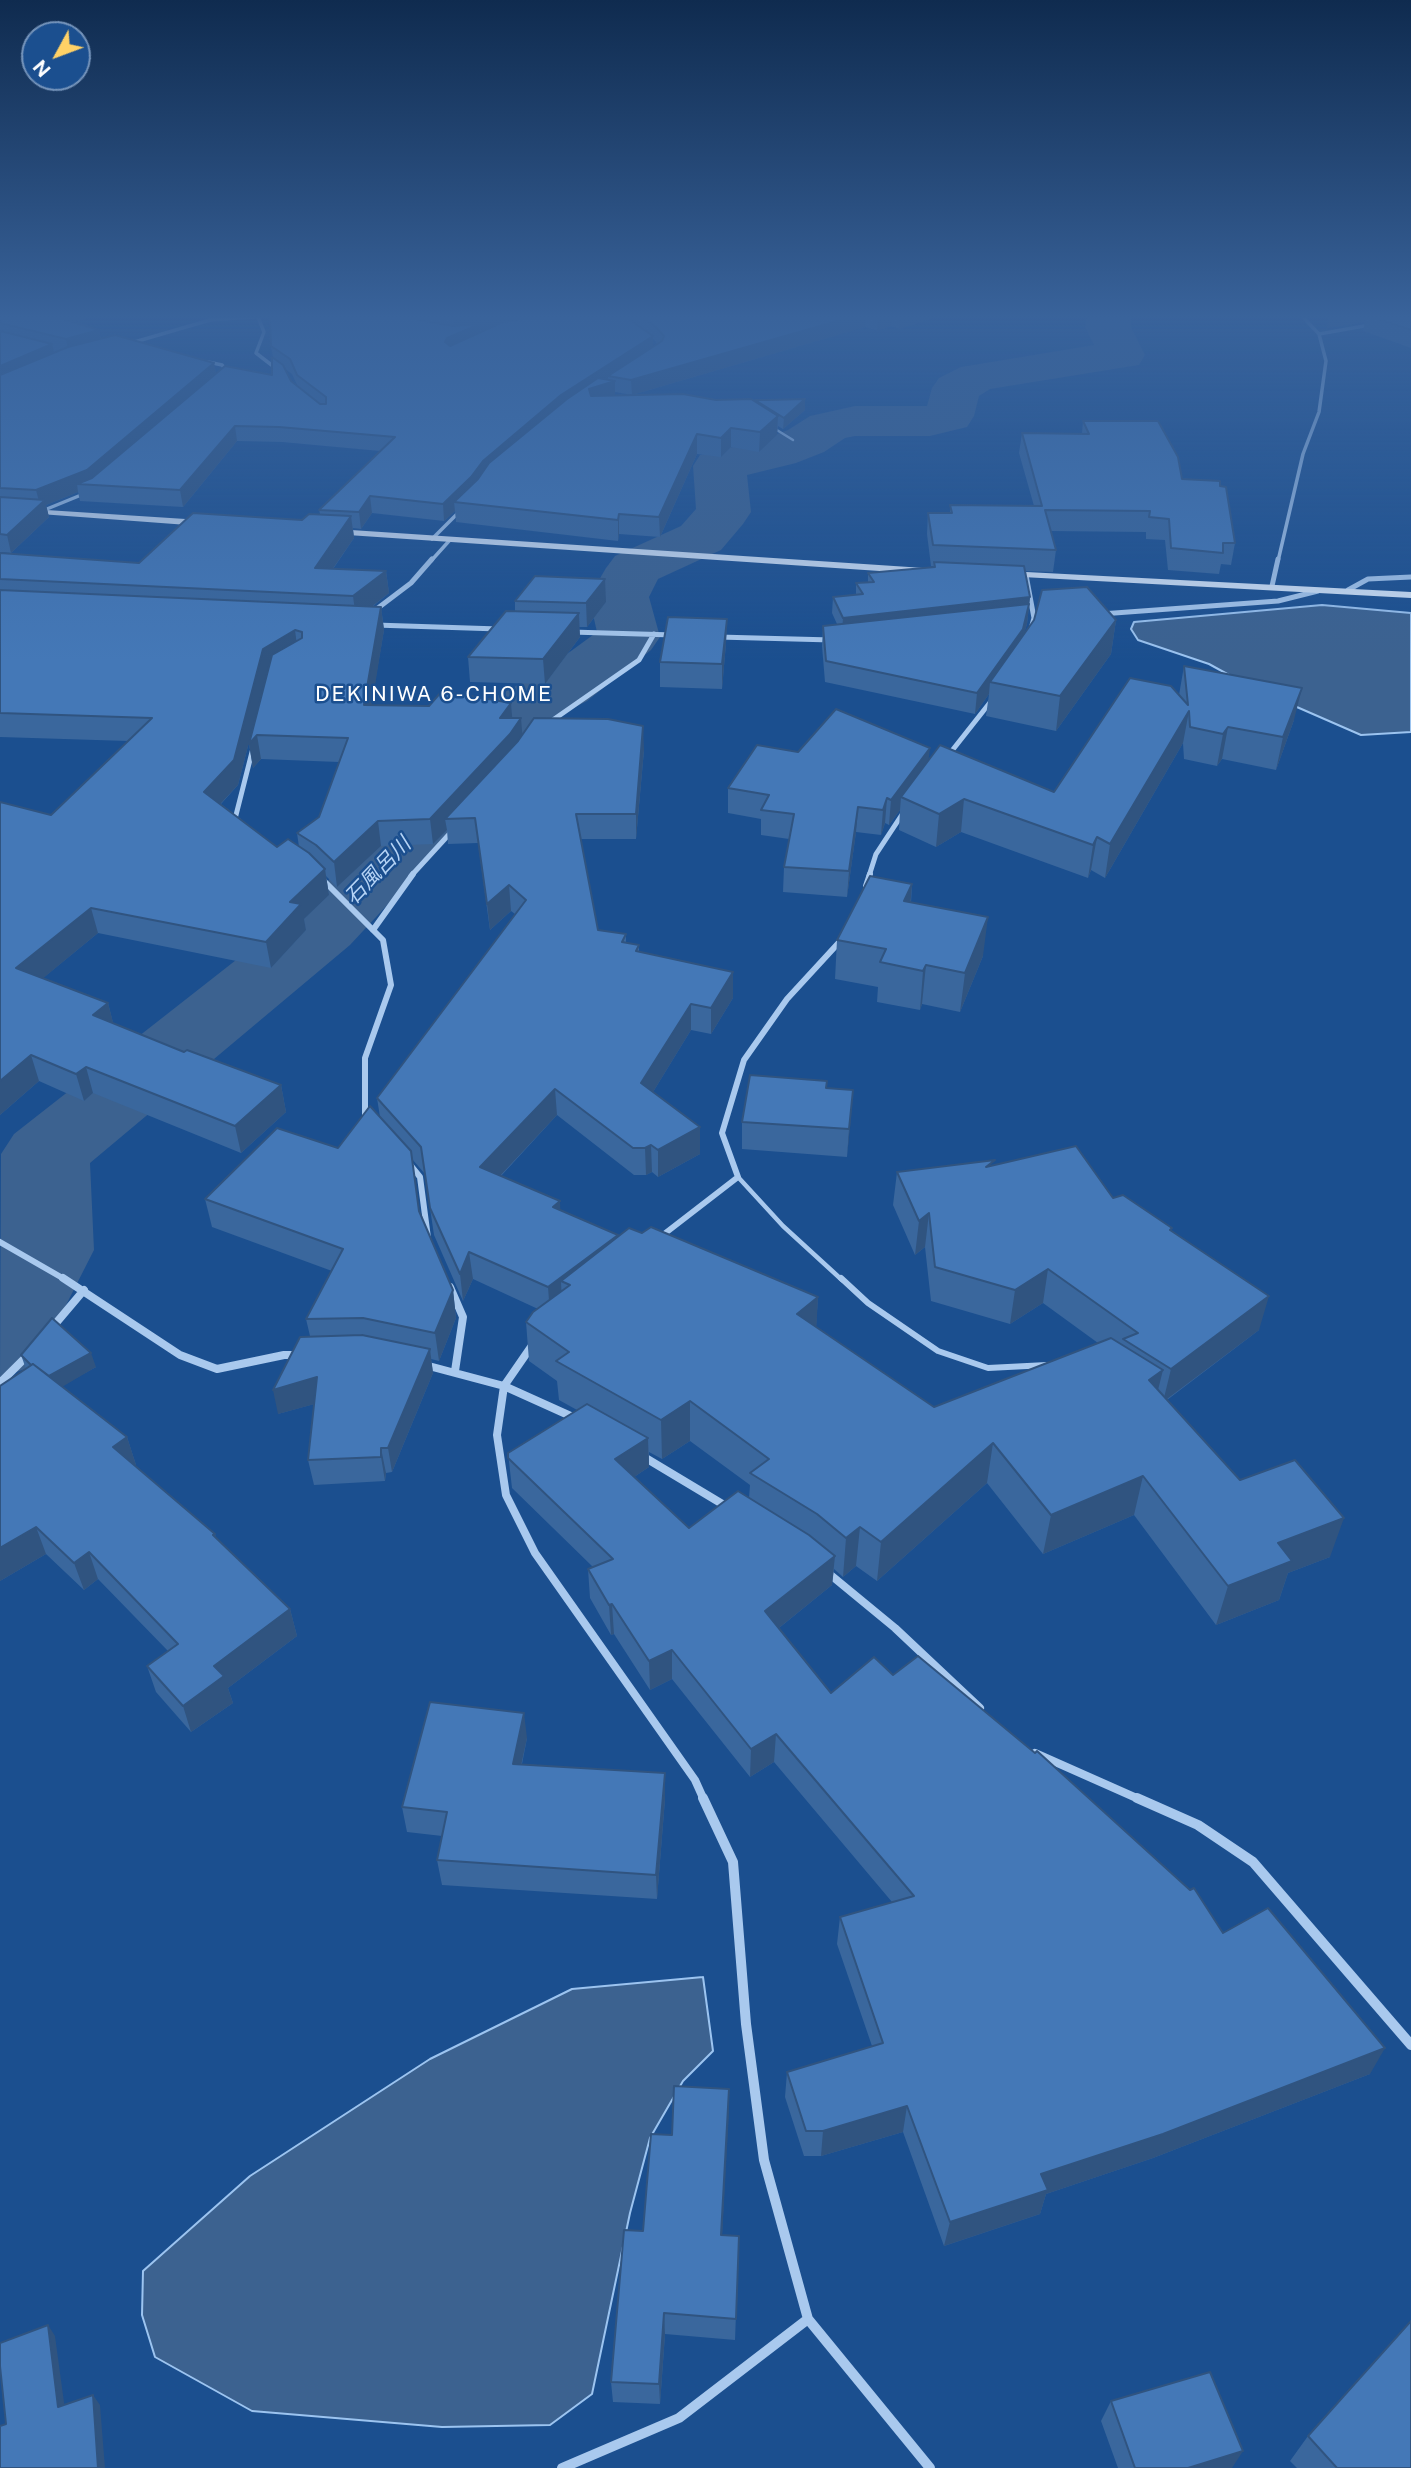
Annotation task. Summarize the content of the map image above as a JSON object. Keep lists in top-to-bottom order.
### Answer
{
  "districts": ["DEKINIWA 6-CHOME"],
  "water": ["石風呂川"],
  "north": "bottom left"
}
